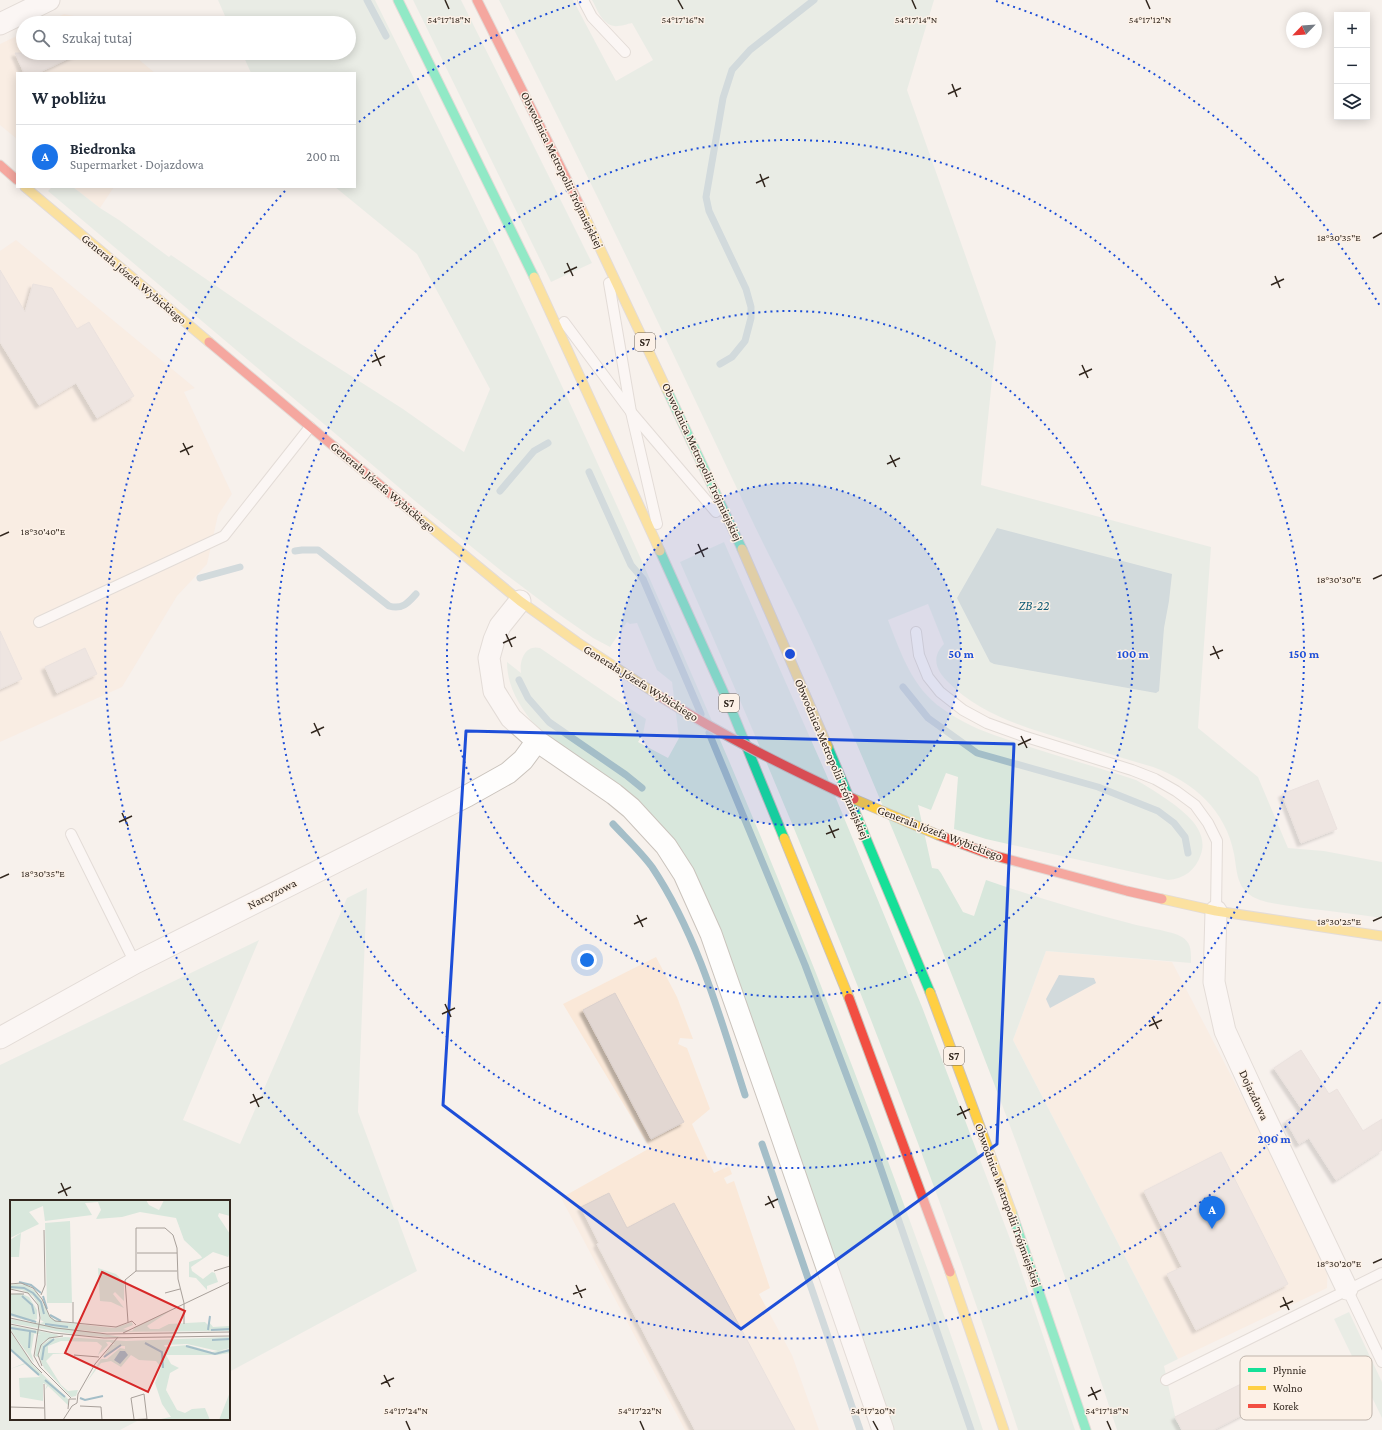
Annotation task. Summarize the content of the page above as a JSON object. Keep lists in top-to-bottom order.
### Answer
{
  "streets": {
    "main road": ["Obwodnica Metropolii Trójmiejskiej", "Generała Józefa Wybickiego", "S7"],
    "street": ["Narcyzowa", "Dojazdowa"]
  },
  "crossings": [
    ["Generała Józefa Wybickiego", "Dojazdowa"]
  ],
  "water": ["ZB-22"],
  "legend": ["Płynnie", "Wolno", "Korek"],
  "north": "bottom left",
  "page": {
    "map_buttons": ["+", "−"],
    "search": "Szukaj tutaj",
    "heading": "W pobliżu",
    "list": [
      {
        "mark": "A",
        "name": "Biedronka",
        "note": "Supermarket · Dojazdowa",
        "value": "200 m"
      }
    ],
    "pins": "A"
  },
  "coordinates": [
    "54°17'18\"N",
    "54°17'16\"N",
    "54°17'14\"N",
    "54°17'12\"N",
    "18°30'35\"E",
    "18°30'40\"E",
    "18°30'30\"E",
    "18°30'25\"E",
    "18°30'20\"E",
    "54°17'24\"N",
    "54°17'22\"N",
    "54°17'20\"N"
  ],
  "rings": [
    "50 m",
    "100 m",
    "150 m",
    "200 m"
  ]
}
